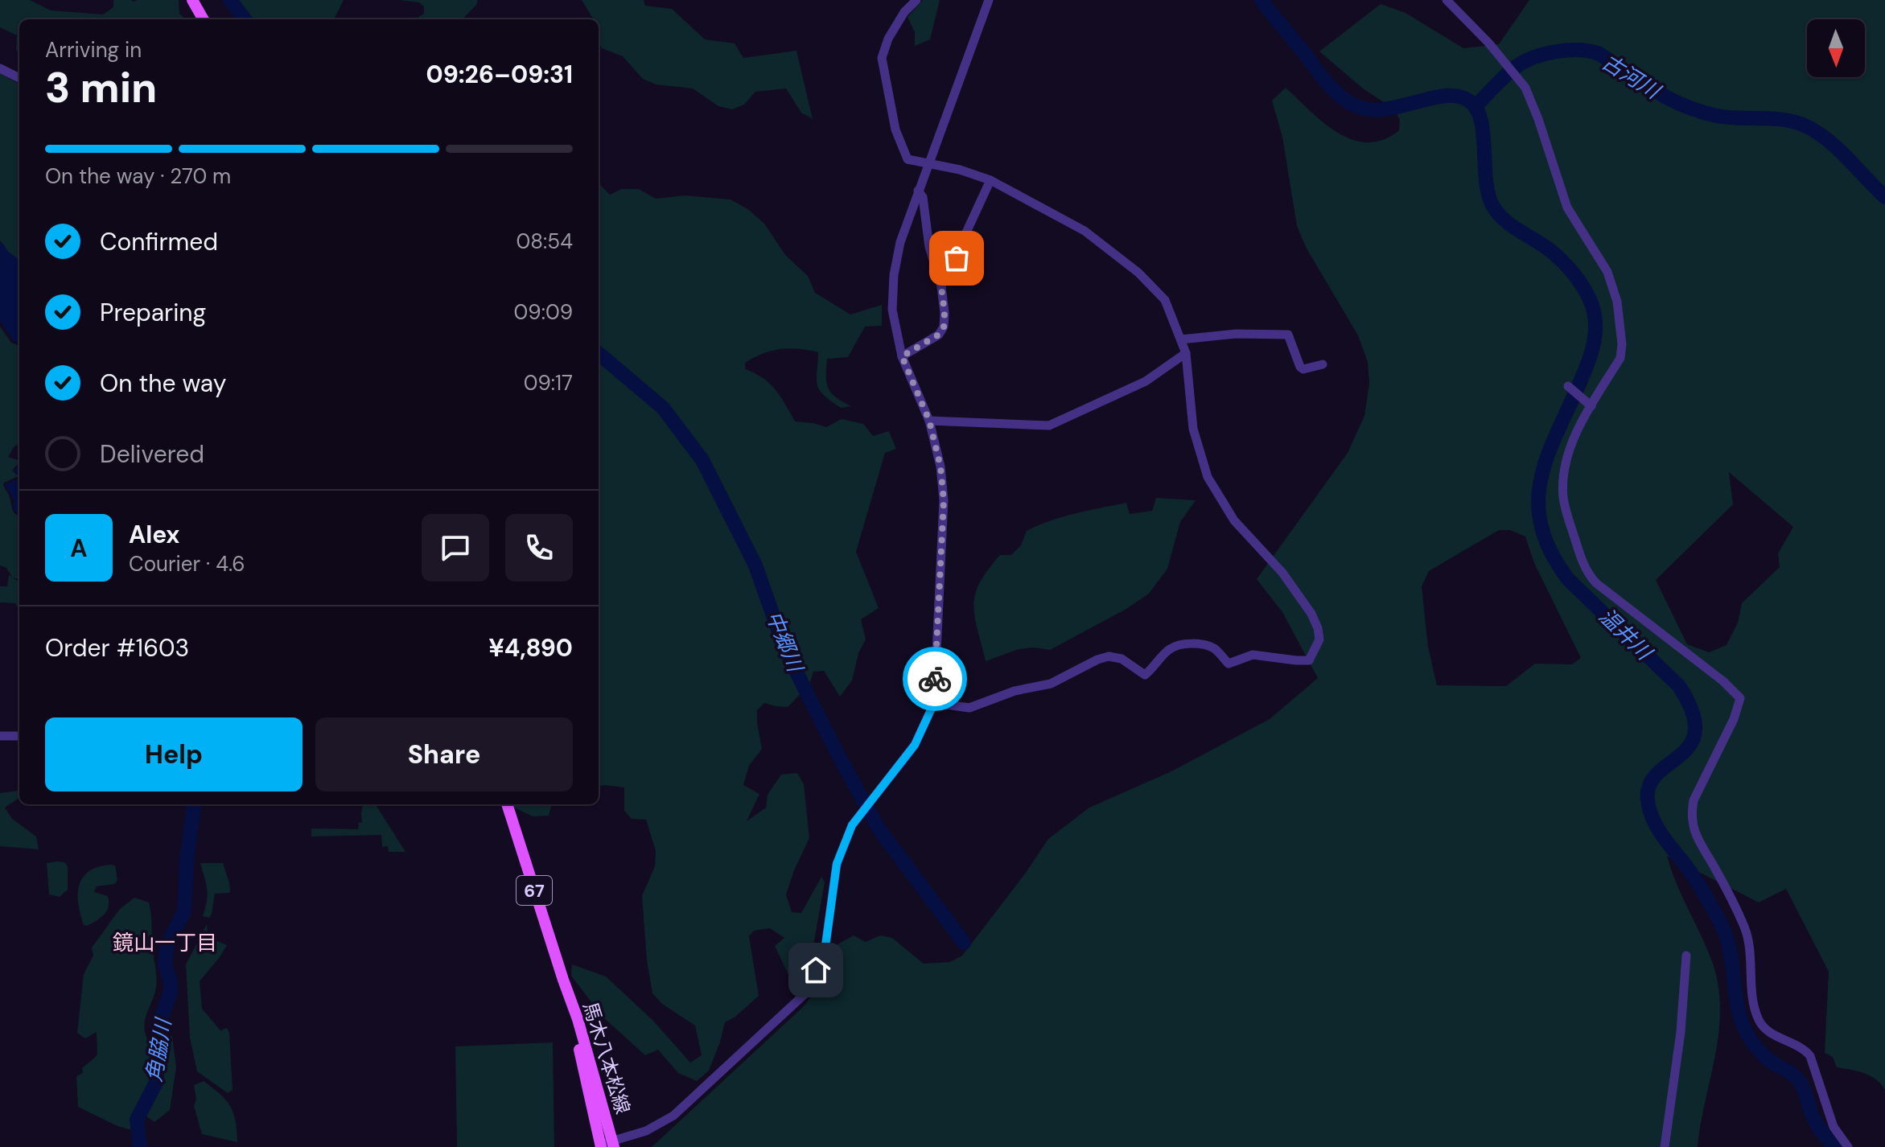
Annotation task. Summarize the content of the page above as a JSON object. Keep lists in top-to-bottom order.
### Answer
{
  "streets": {
    "main road": ["67", "馬木八本松線"]
  },
  "districts": ["鏡山一丁目"],
  "water": [
    "古河川",
    "温井川",
    "中郷川",
    "角脇川"
  ],
  "north": "bottom",
  "page": {
    "heading": ["3 min", "Arriving in", "09:26–09:31"],
    "panel": [
      "Alex",
      "Courier · 4.6",
      "Order #1603",
      "¥4,890"
    ],
    "bar": "On the way · 270 m",
    "list": [
      ["Confirmed", "08:54"],
      ["Preparing", "09:09"],
      ["On the way", "09:17"],
      "Delivered"
    ],
    "round": "A",
    "buttons": ["Help", "Share"]
  }
}
